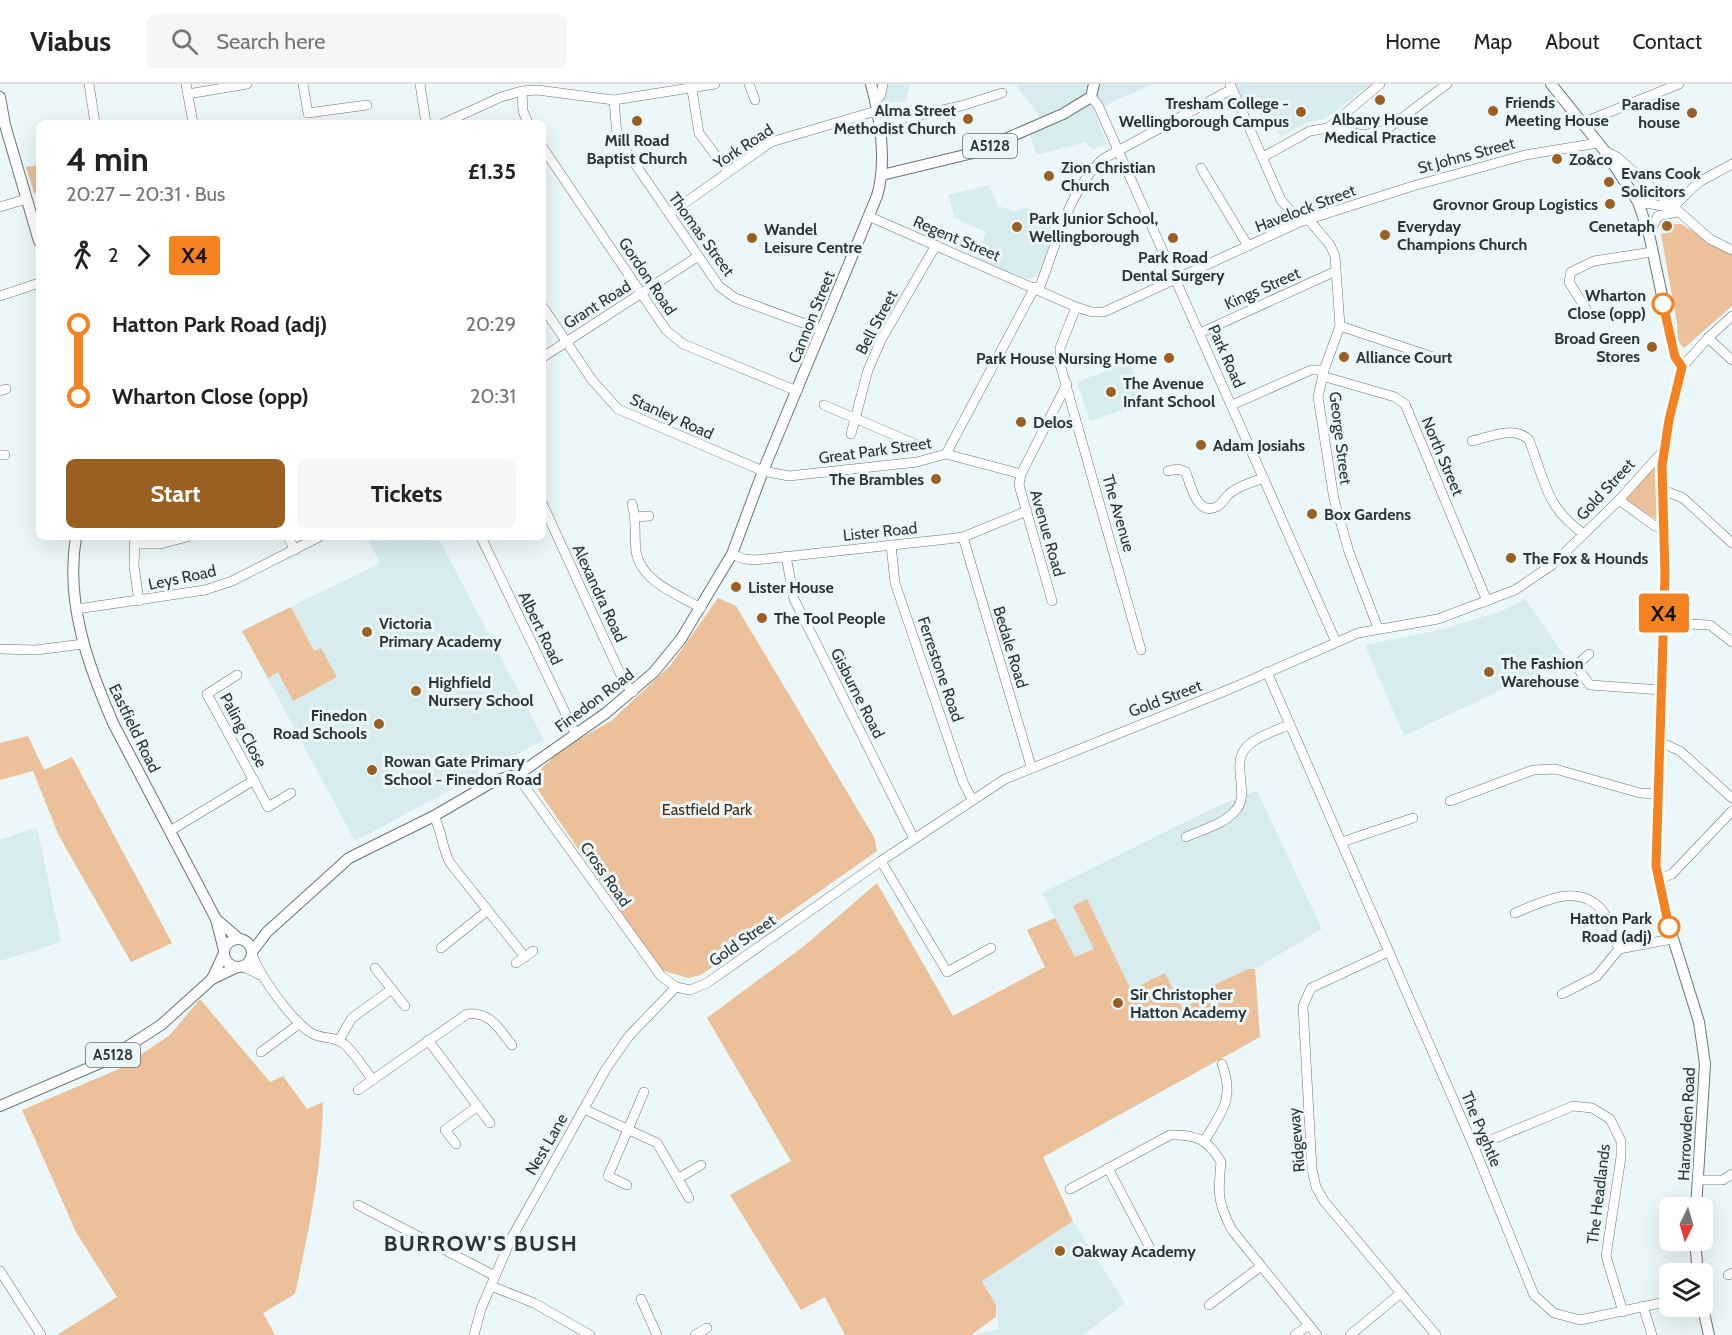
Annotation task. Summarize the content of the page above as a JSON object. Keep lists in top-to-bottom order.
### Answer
{
  "streets": {
    "main road": [
      "A5128",
      "Cannon Street",
      "Finedon Road",
      "Eastfield Road",
      "Harrowden Road"
    ],
    "street": [
      "York Road",
      "St Johns Street",
      "Havelock Street",
      "Thomas Street",
      "Regent Street",
      "Gordon Road",
      "Kings Street",
      "Grant Road",
      "Bell Street",
      "Park Road",
      "Stanley Road",
      "George Street",
      "Great Park Street",
      "North Street",
      "Gold Street",
      "The Avenue",
      "Lister Road",
      "Avenue Road",
      "Leys Road",
      "Alexandra Road",
      "Albert Road",
      "Bedale Road",
      "Ferrestone Road",
      "Gisburne Road",
      "Paling Close",
      "Cross Road",
      "The Pyghtle",
      "Ridgeway",
      "Nest Lane",
      "The Headlands"
    ]
  },
  "crossings": [
    ["York Road", "Thomas Street"],
    ["York Road", "Cannon Street"],
    ["A5128", "Cannon Street"],
    ["A5128", "Park Road"],
    ["A5128", "Finedon Road"],
    ["A5128", "Eastfield Road"],
    ["St Johns Street", "Havelock Street"],
    ["Havelock Street", "Regent Street"],
    ["Havelock Street", "Park Road"],
    ["Havelock Street", "George Street"],
    ["Havelock Street", "The Avenue"],
    ["Thomas Street", "Grant Road"],
    ["Thomas Street", "Cannon Street"],
    ["Regent Street", "Cannon Street"],
    ["Regent Street", "Bell Street"],
    ["Regent Street", "Great Park Street"],
    ["Regent Street", "The Avenue"],
    ["Gordon Road", "Grant Road"],
    ["Gordon Road", "Cannon Street"],
    ["Kings Street", "Park Road"],
    ["Kings Street", "George Street"],
    ["Grant Road", "Stanley Road"],
    ["Cannon Street", "Stanley Road"],
    ["Cannon Street", "Great Park Street"],
    ["Cannon Street", "Finedon Road"],
    ["Park Road", "Great Park Street"],
    ["Park Road", "Gold Street"],
    ["Stanley Road", "Great Park Street"],
    ["Stanley Road", "Finedon Road"],
    ["George Street", "Great Park Street"],
    ["George Street", "North Street"],
    ["George Street", "Gold Street"],
    ["Great Park Street", "Finedon Road"],
    ["North Street", "Gold Street"],
    ["Gold Street", "Bedale Road"],
    ["Gold Street", "Ferrestone Road"],
    ["Gold Street", "Gisburne Road"],
    ["Gold Street", "Cross Road"],
    ["Gold Street", "Harrowden Road"],
    ["Gold Street", "The Pyghtle"],
    ["Gold Street", "Nest Lane"],
    ["Lister Road", "Avenue Road"],
    ["Lister Road", "Bedale Road"],
    ["Lister Road", "Ferrestone Road"],
    ["Lister Road", "Gisburne Road"],
    ["Lister Road", "Finedon Road"],
    ["Leys Road", "Eastfield Road"],
    ["Alexandra Road", "Finedon Road"],
    ["Albert Road", "Finedon Road"],
    ["Finedon Road", "Eastfield Road"],
    ["Finedon Road", "Cross Road"],
    ["Eastfield Road", "Paling Close"],
    ["Cross Road", "Nest Lane"],
    ["The Pyghtle", "Ridgeway"],
    ["The Pyghtle", "The Headlands"]
  ],
  "districts": ["BURROW'S BUSH"],
  "parks": ["Eastfield Park"],
  "places": [
    "Albany House Medical Practice",
    "Friends Meeting House",
    "Tresham College - Wellingborough Campus",
    "Paradise house",
    "Alma Street Methodist Church",
    "Mill Road Baptist Church",
    "Zo&co",
    "Zion Christian Church",
    "Evans Cook Solicitors",
    "Grovnor Group Logistics",
    "Cenetaph",
    "Park Junior School, Wellingborough",
    "Everyday Champions Church",
    "Wandel Leisure Centre",
    "Park Road Dental Surgery",
    "Wharton Close (opp)",
    "Broad Green Stores",
    "Alliance Court",
    "Park House Nursing Home",
    "The Avenue Infant School",
    "Delos",
    "Adam Josiahs",
    "The Brambles",
    "Box Gardens",
    "The Fox & Hounds",
    "Lister House",
    "The Tool People",
    "Victoria Primary Academy",
    "The Fashion Warehouse",
    "Highfield Nursery School",
    "Finedon Road Schools",
    "Rowan Gate Primary School - Finedon Road",
    "Hatton Park Road (adj)",
    "Sir Christopher Hatton Academy",
    "Oakway Academy"
  ],
  "lines": ["bus line X4"],
  "north": "bottom",
  "page": {
    "header": "Viabus",
    "search": "Search here",
    "nav": [
      "Home",
      "Map",
      "About",
      "Contact"
    ],
    "on_map": "X4",
    "heading": ["4 min", "20:27 – 20:31 · Bus", "£1.35"],
    "legs": ["2", "X4"],
    "list": [
      {
        "name": "Hatton Park Road (adj)",
        "value": "20:29"
      },
      {
        "name": "Wharton Close (opp)",
        "value": "20:31"
      }
    ],
    "buttons": ["Start", "Tickets"]
  }
}
